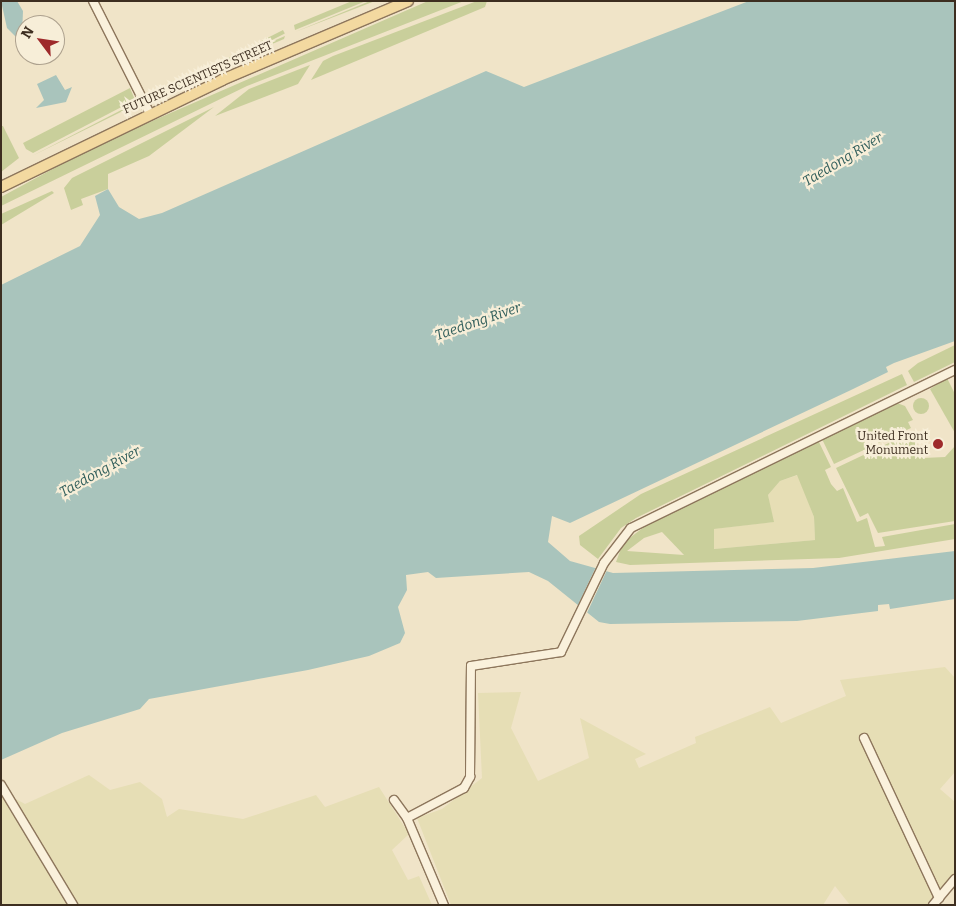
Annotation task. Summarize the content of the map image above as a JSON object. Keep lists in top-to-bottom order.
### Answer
{
  "streets": {
    "main road": ["FUTURE SCIENTISTS STREET"]
  },
  "water": ["Taedong River"],
  "places": ["United Front Monument"],
  "north": "top left"
}
